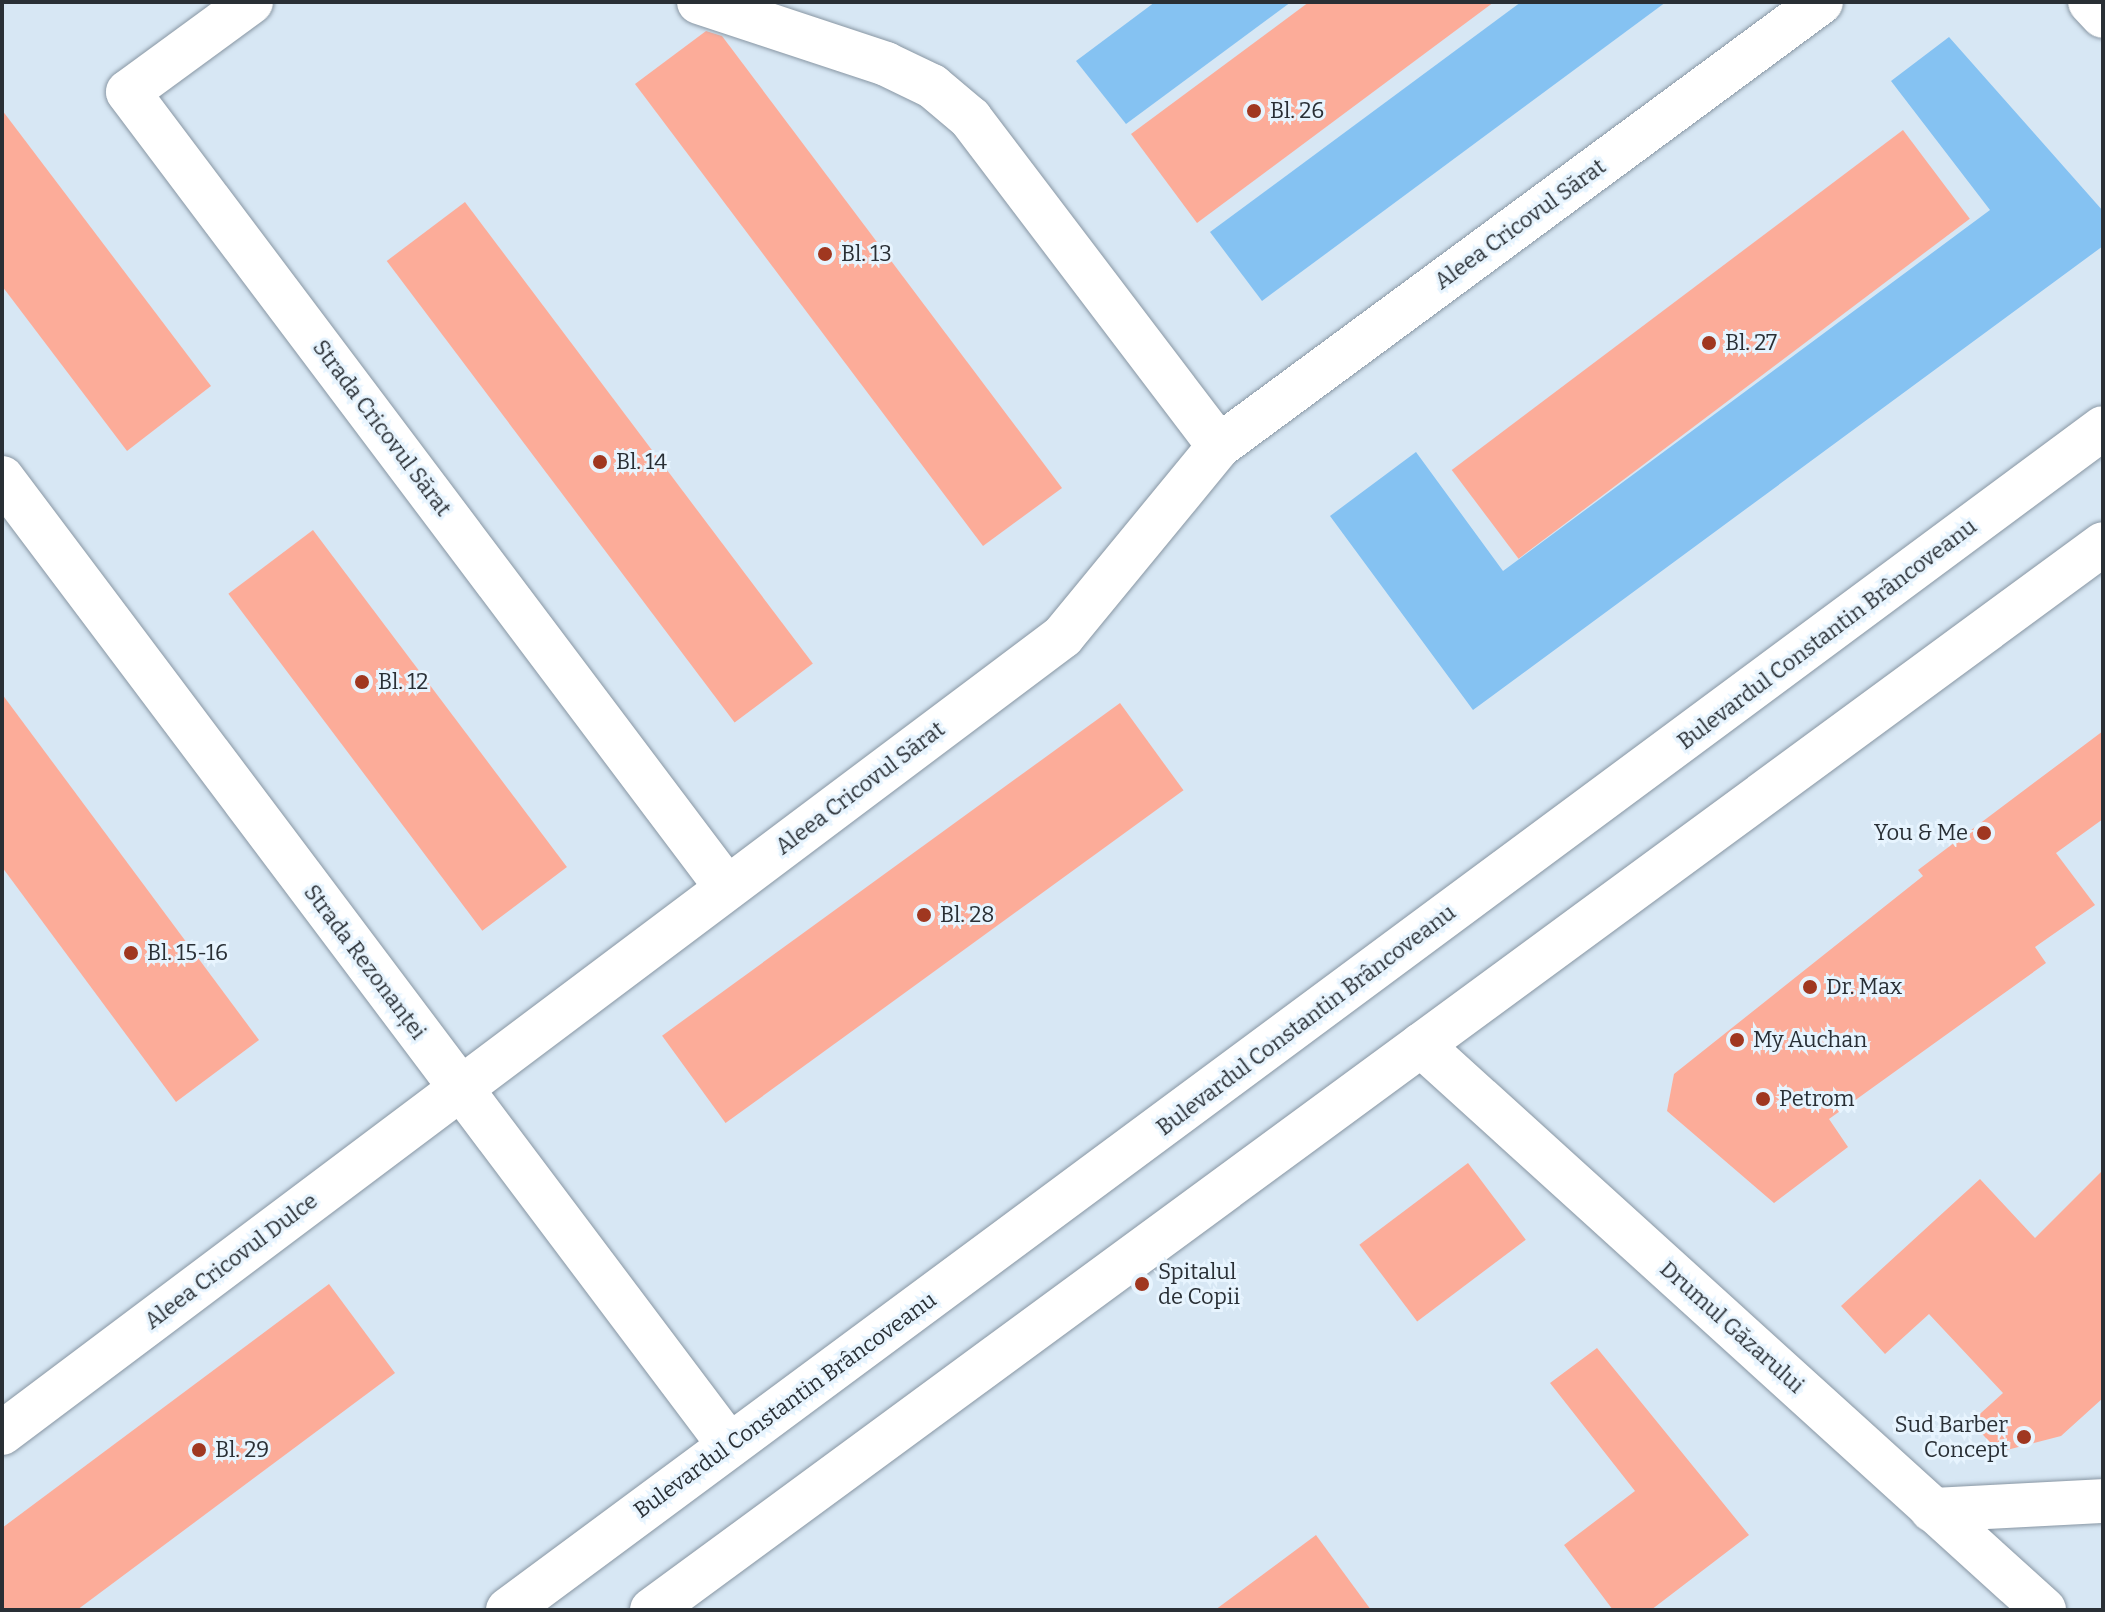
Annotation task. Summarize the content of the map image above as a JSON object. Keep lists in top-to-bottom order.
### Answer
{
  "streets": {
    "street": [
      "Aleea Cricovul Sărat",
      "Strada Cricovul Sărat",
      "Bulevardul Constantin Brâncoveanu",
      "Strada Rezonanței",
      "Aleea Cricovul Dulce",
      "Drumul Găzarului"
    ]
  },
  "crossings": [
    ["Aleea Cricovul Sărat", "Strada Cricovul Sărat"],
    ["Aleea Cricovul Sărat", "Strada Rezonanței"],
    ["Aleea Cricovul Sărat", "Aleea Cricovul Dulce"],
    ["Bulevardul Constantin Brâncoveanu", "Strada Rezonanței"],
    ["Strada Rezonanței", "Aleea Cricovul Dulce"]
  ],
  "places": [
    "Bl. 26",
    "Bl. 13",
    "Bl. 27",
    "Bl. 14",
    "Bl. 12",
    "You & Me",
    "Bl. 28",
    "Bl. 15-16",
    "Dr. Max",
    "My Auchan",
    "Petrom",
    "Spitalul de Copii",
    "Sud Barber Concept",
    "Bl. 29"
  ]
}
